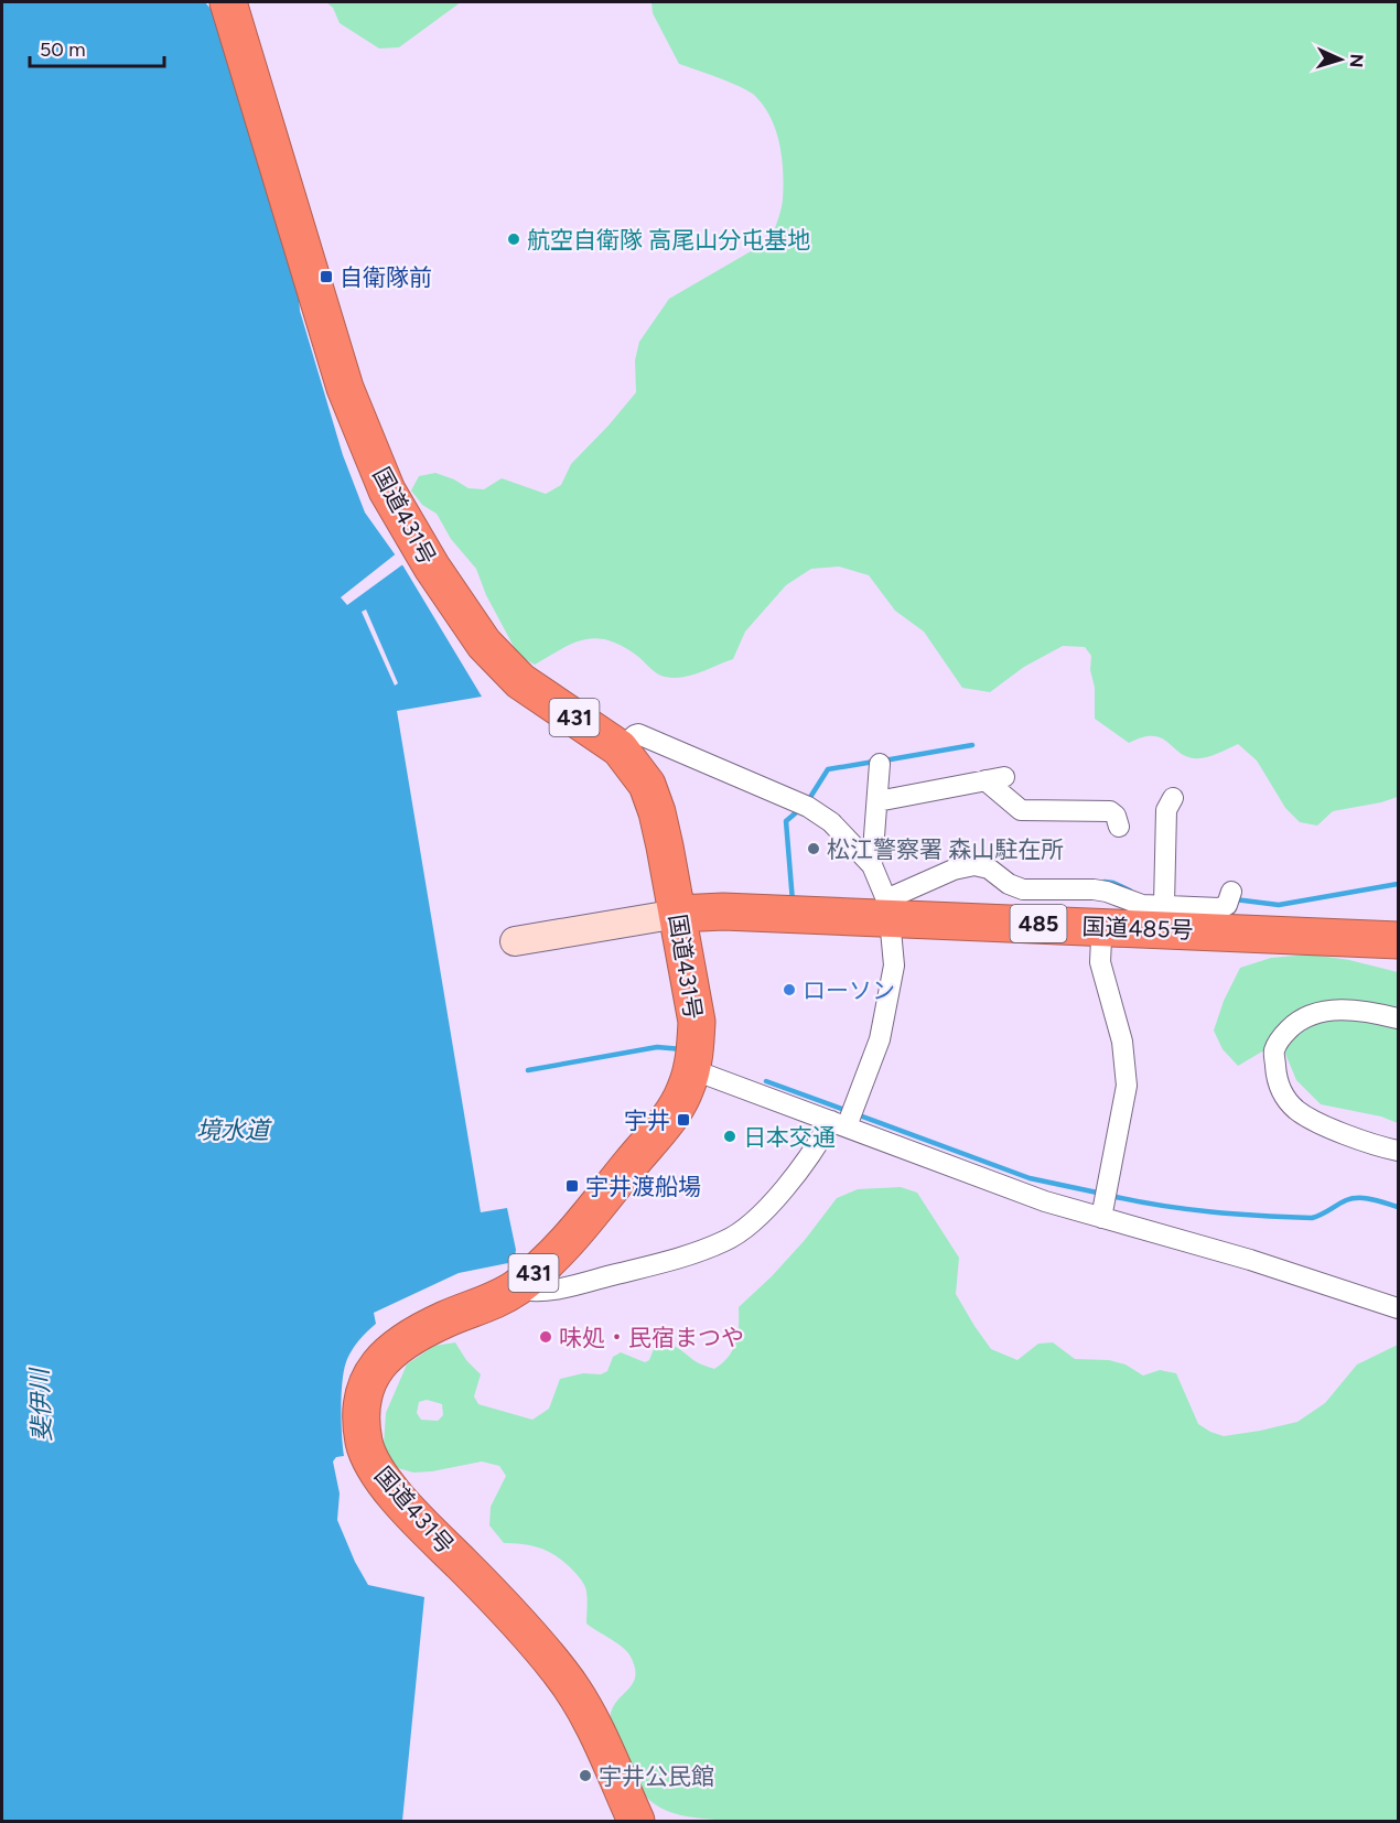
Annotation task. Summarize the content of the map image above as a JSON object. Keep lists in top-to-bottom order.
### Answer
{
  "streets": {
    "highway": [
      "国道431号",
      "431",
      "485",
      "国道485号"
    ]
  },
  "crossings": [
    ["国道431号", "国道485号"]
  ],
  "water": ["境水道", "斐伊川"],
  "places": {
    "other": [
      "航空自衛隊 高尾山分屯基地",
      "松江警察署 森山駐在所",
      "ローソン",
      "日本交通",
      "味処・民宿まつや",
      "宇井公民館"
    ],
    "transit": ["自衛隊前", "宇井", "宇井渡船場"]
  },
  "scale_bar": "50 m",
  "north": "right"
}
